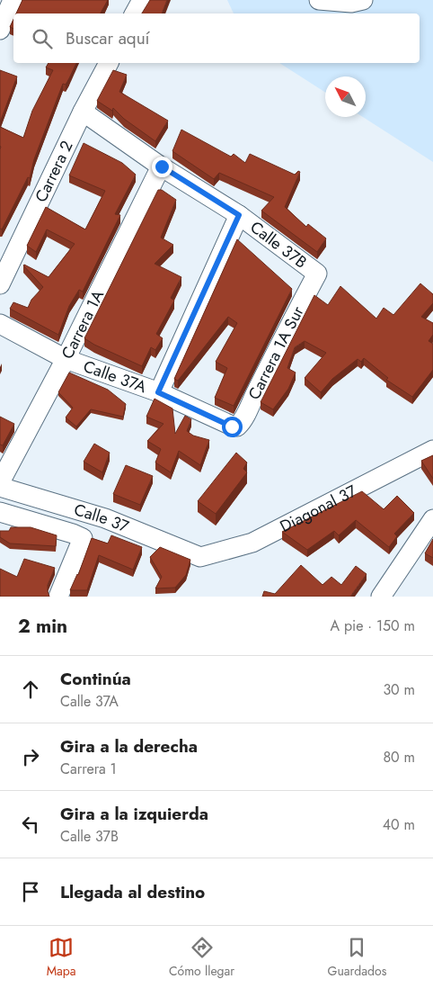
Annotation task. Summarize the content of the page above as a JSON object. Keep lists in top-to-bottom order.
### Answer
{
  "streets": {
    "street": [
      "Carrera 2",
      "Calle 37B",
      "Carrera 1A",
      "Carrera 1A Sur",
      "Calle 37A",
      "Diagonal 37",
      "Calle 37"
    ]
  },
  "crossings": [
    ["Carrera 2", "Calle 37B"],
    ["Calle 37B", "Carrera 1A"],
    ["Calle 37B", "Carrera 1A Sur"],
    ["Carrera 1A", "Calle 37A"],
    ["Carrera 1A Sur", "Calle 37A"],
    ["Diagonal 37", "Calle 37"]
  ],
  "north": "top left",
  "page": {
    "search": "Buscar aquí",
    "heading": ["2 min", "A pie · 150 m"],
    "list": [
      ["Continúa", "Calle 37A", "30 m"],
      ["Gira a la derecha", "Carrera 1", "80 m"],
      ["Gira a la izquierda", "Calle 37B", "40 m"],
      "Llegada al destino"
    ],
    "nav": ["Mapa", "Cómo llegar", "Guardados"]
  }
}
